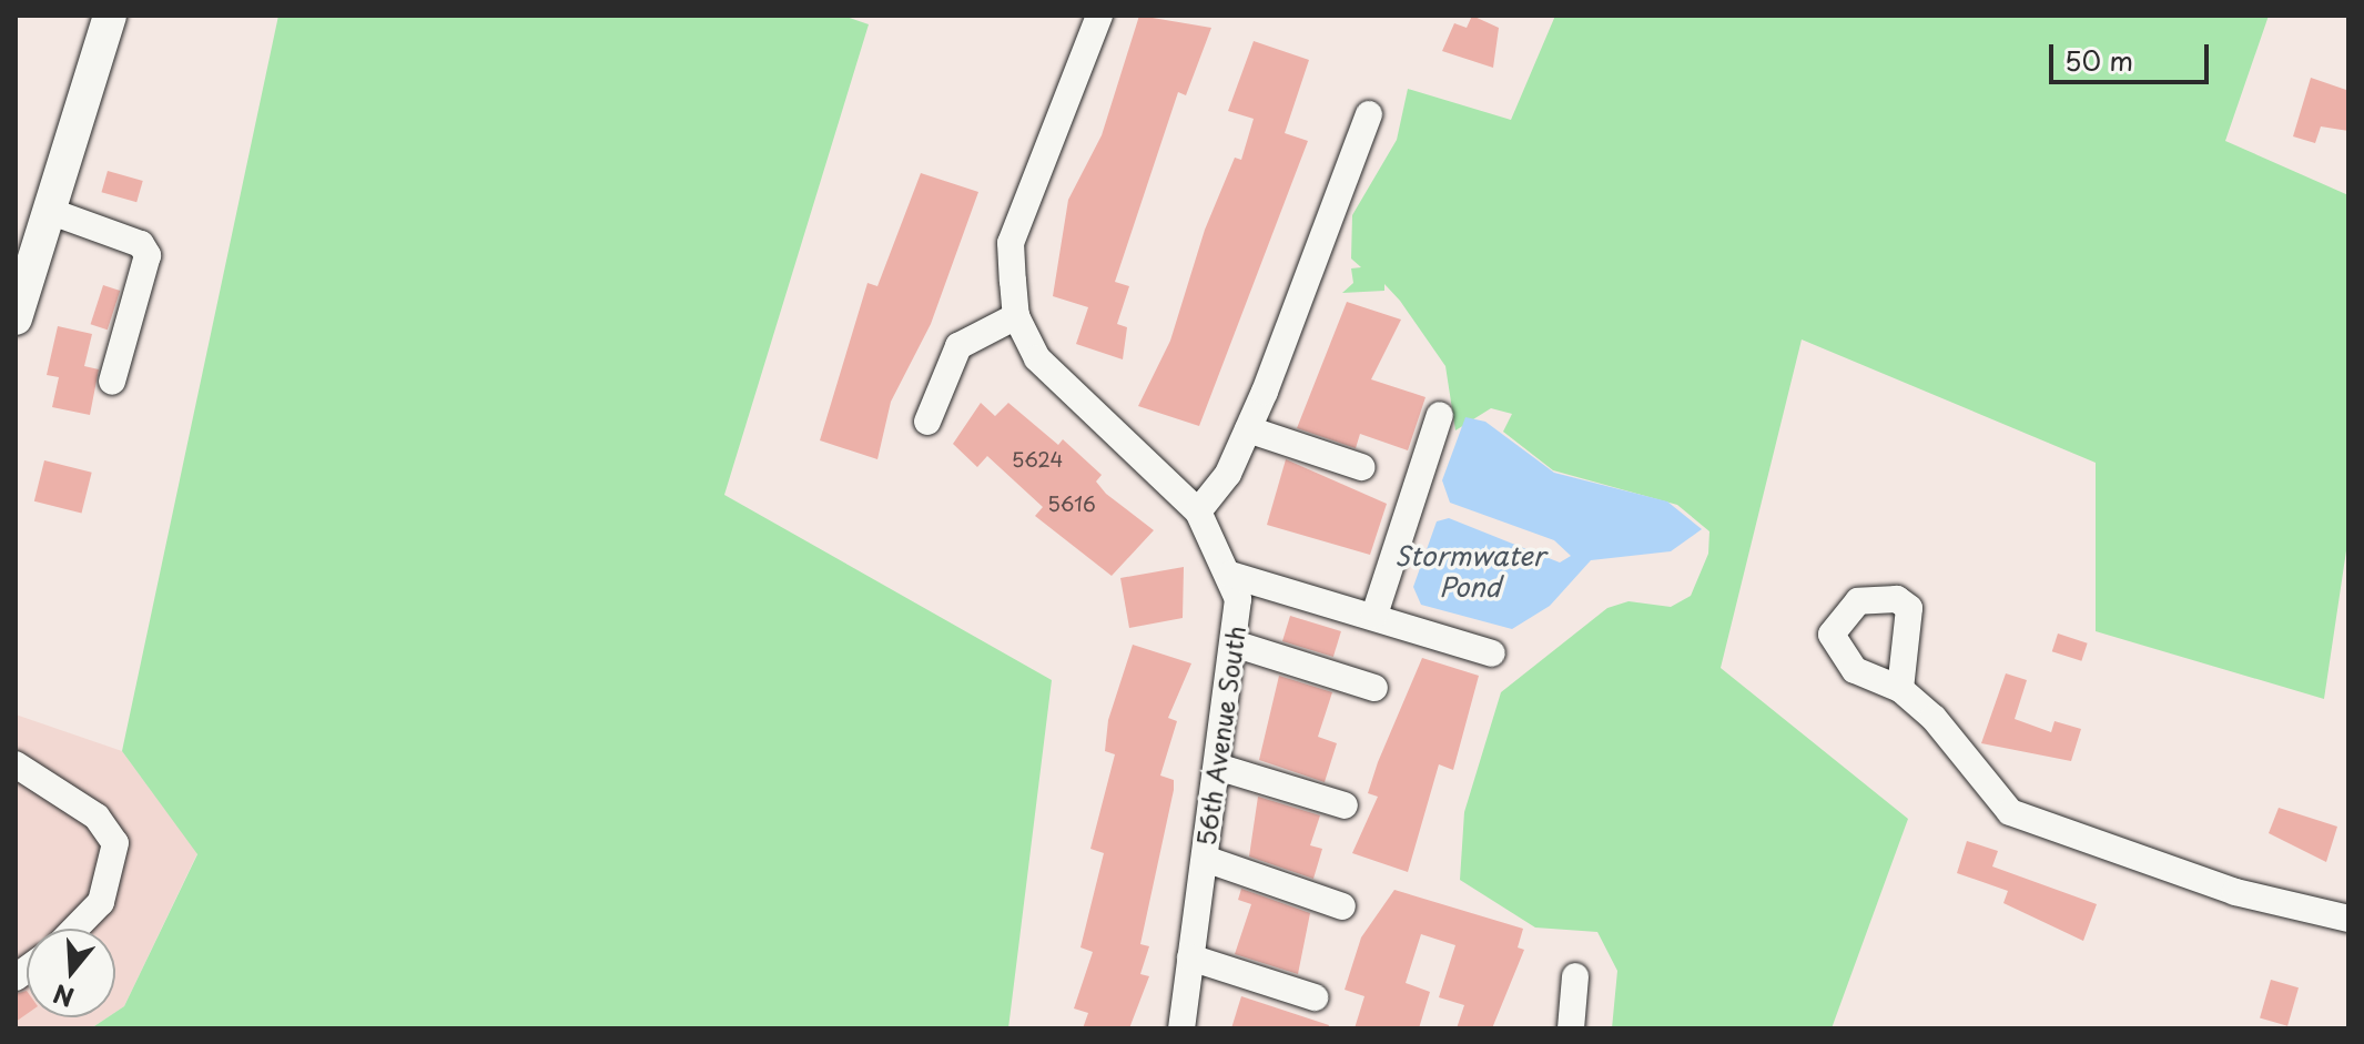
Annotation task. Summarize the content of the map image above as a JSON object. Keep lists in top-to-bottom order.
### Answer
{
  "streets": {
    "street": ["56th Avenue South"]
  },
  "water": ["Stormwater Pond"],
  "house_numbers": ["5624", "5616"],
  "scale_bar": "50 m",
  "north": "bottom"
}
